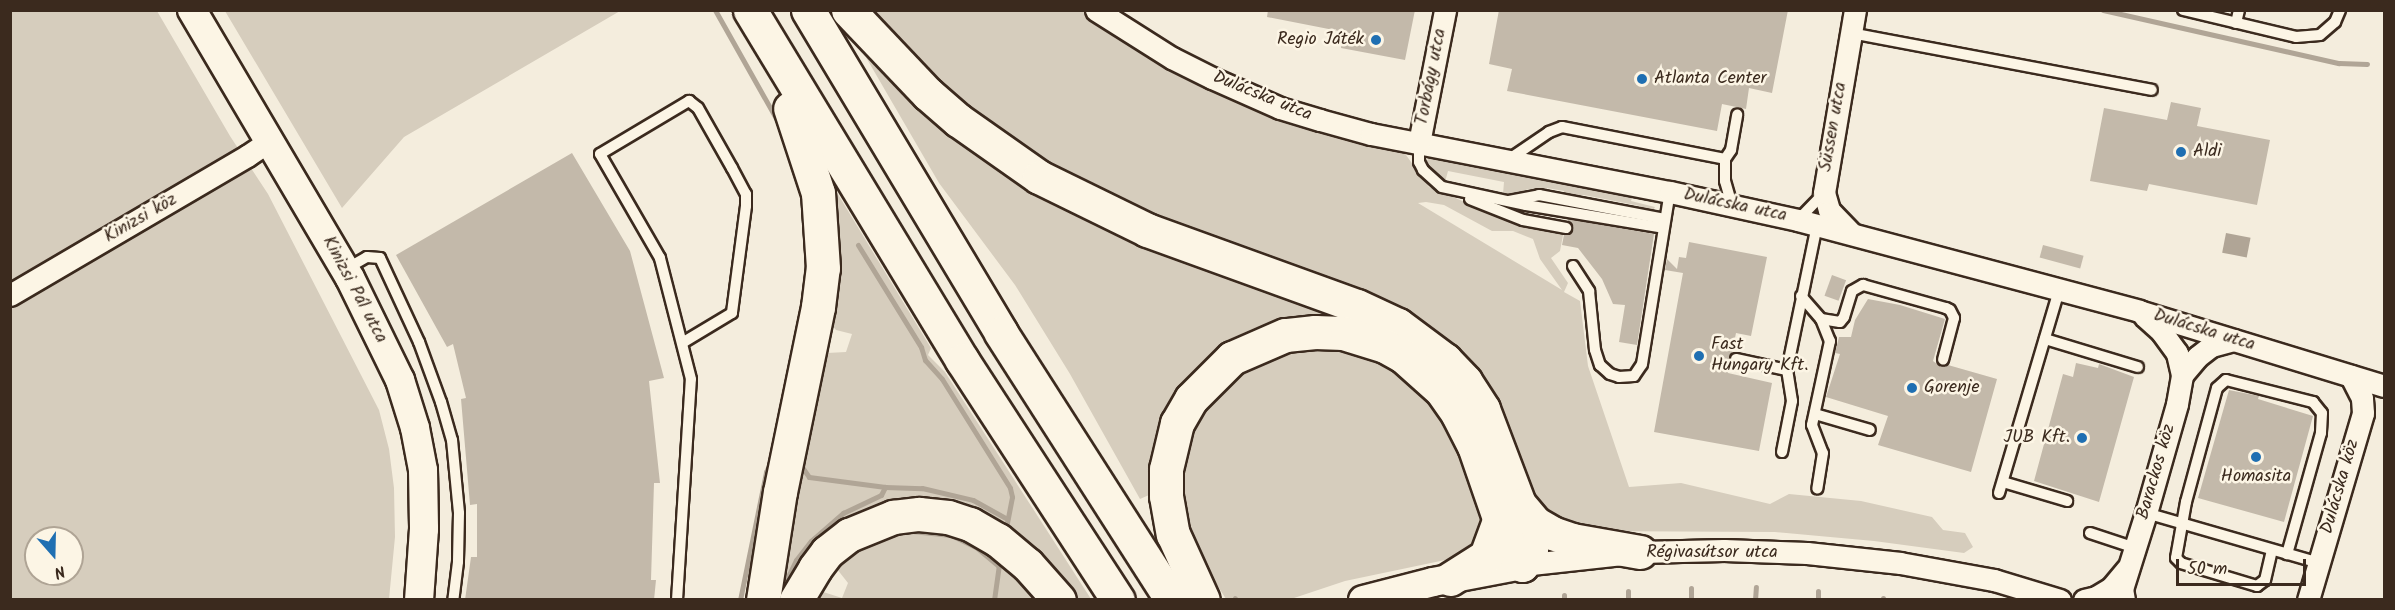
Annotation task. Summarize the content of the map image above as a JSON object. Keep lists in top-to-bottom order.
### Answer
{
  "streets": {
    "street": [
      "Torbágy utca",
      "Dulácska utca",
      "Süssen utca",
      "Kinizsi köz",
      "Kinizsi Pál utca",
      "Barackos köz",
      "Dulácska köz",
      "Régivasútsor utca"
    ]
  },
  "crossings": [
    ["Torbágy utca", "Dulácska utca"],
    ["Dulácska utca", "Süssen utca"],
    ["Dulácska utca", "Barackos köz"],
    ["Kinizsi köz", "Kinizsi Pál utca"]
  ],
  "places": [
    "Regio Játék",
    "Atlanta Center",
    "Aldi",
    "Fast Hungary Kft.",
    "Gorenje",
    "JUB Kft.",
    "Homasita"
  ],
  "scale_bar": "50 m",
  "north": "bottom"
}
